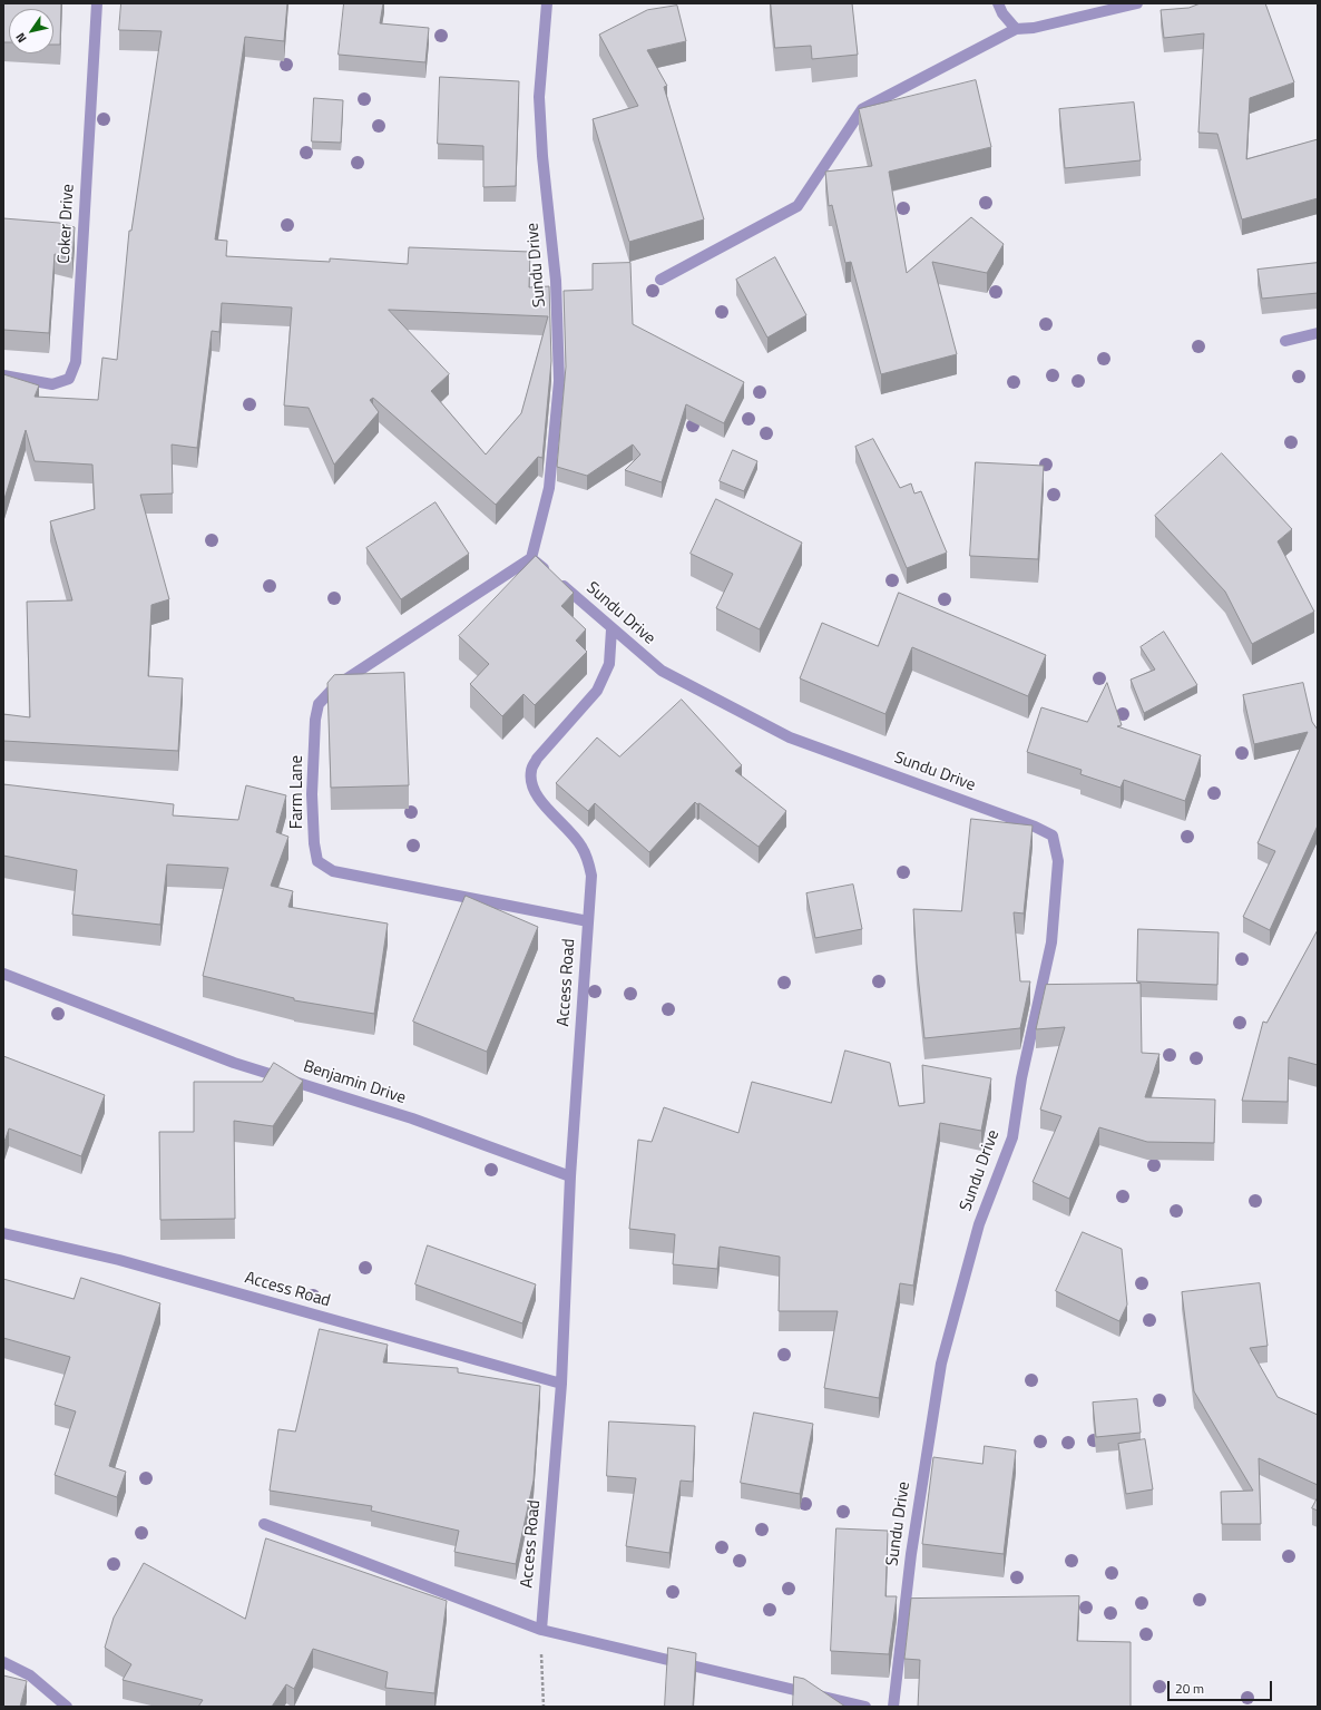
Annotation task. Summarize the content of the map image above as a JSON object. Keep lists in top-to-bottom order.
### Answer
{
  "streets": {
    "street": [
      "Coker Drive",
      "Sundu Drive",
      "Farm Lane",
      "Access Road",
      "Benjamin Drive"
    ]
  },
  "crossings": [
    ["Sundu Drive", "Farm Lane"],
    ["Sundu Drive", "Access Road"],
    ["Farm Lane", "Access Road"],
    ["Access Road", "Benjamin Drive"]
  ],
  "scale_bar": "20 m",
  "north": "bottom left"
}
